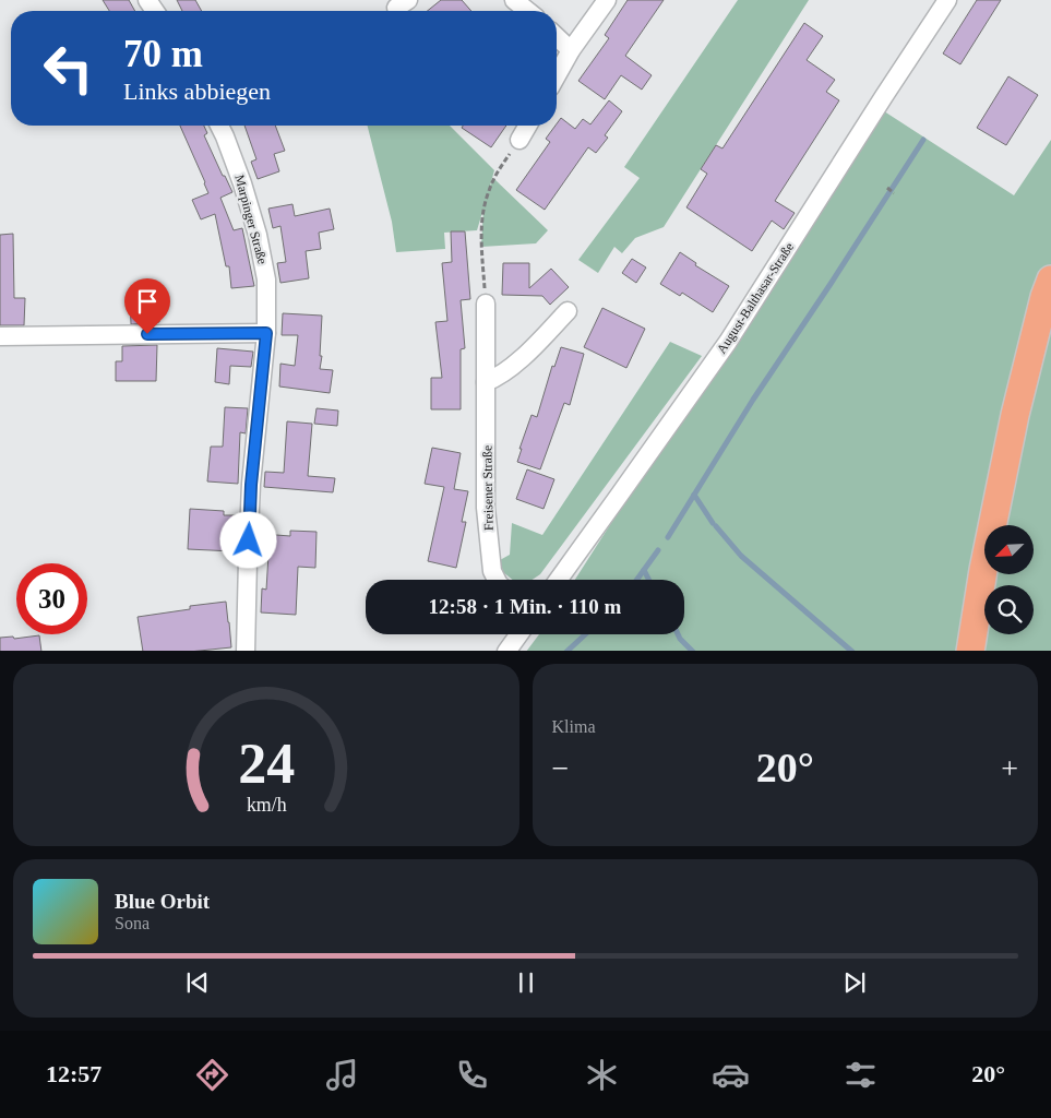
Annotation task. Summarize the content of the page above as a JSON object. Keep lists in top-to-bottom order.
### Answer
{
  "streets": {
    "street": ["Marpinger Straße", "August-Balthasar-Straße", "Freisener Straße"]
  },
  "north": "bottom left",
  "page": {
    "turn": ["70 m", "Links abbiegen"],
    "limit": "30",
    "trip": "12:58 · 1 Min. · 110 m",
    "tile": "Klima",
    "heat": ["−", "20°", "+"],
    "song": ["Blue Orbit", "Sona"],
    "tabs": ["12:57", "20°"],
    "gauge": ["24", "km/h"]
  }
}
